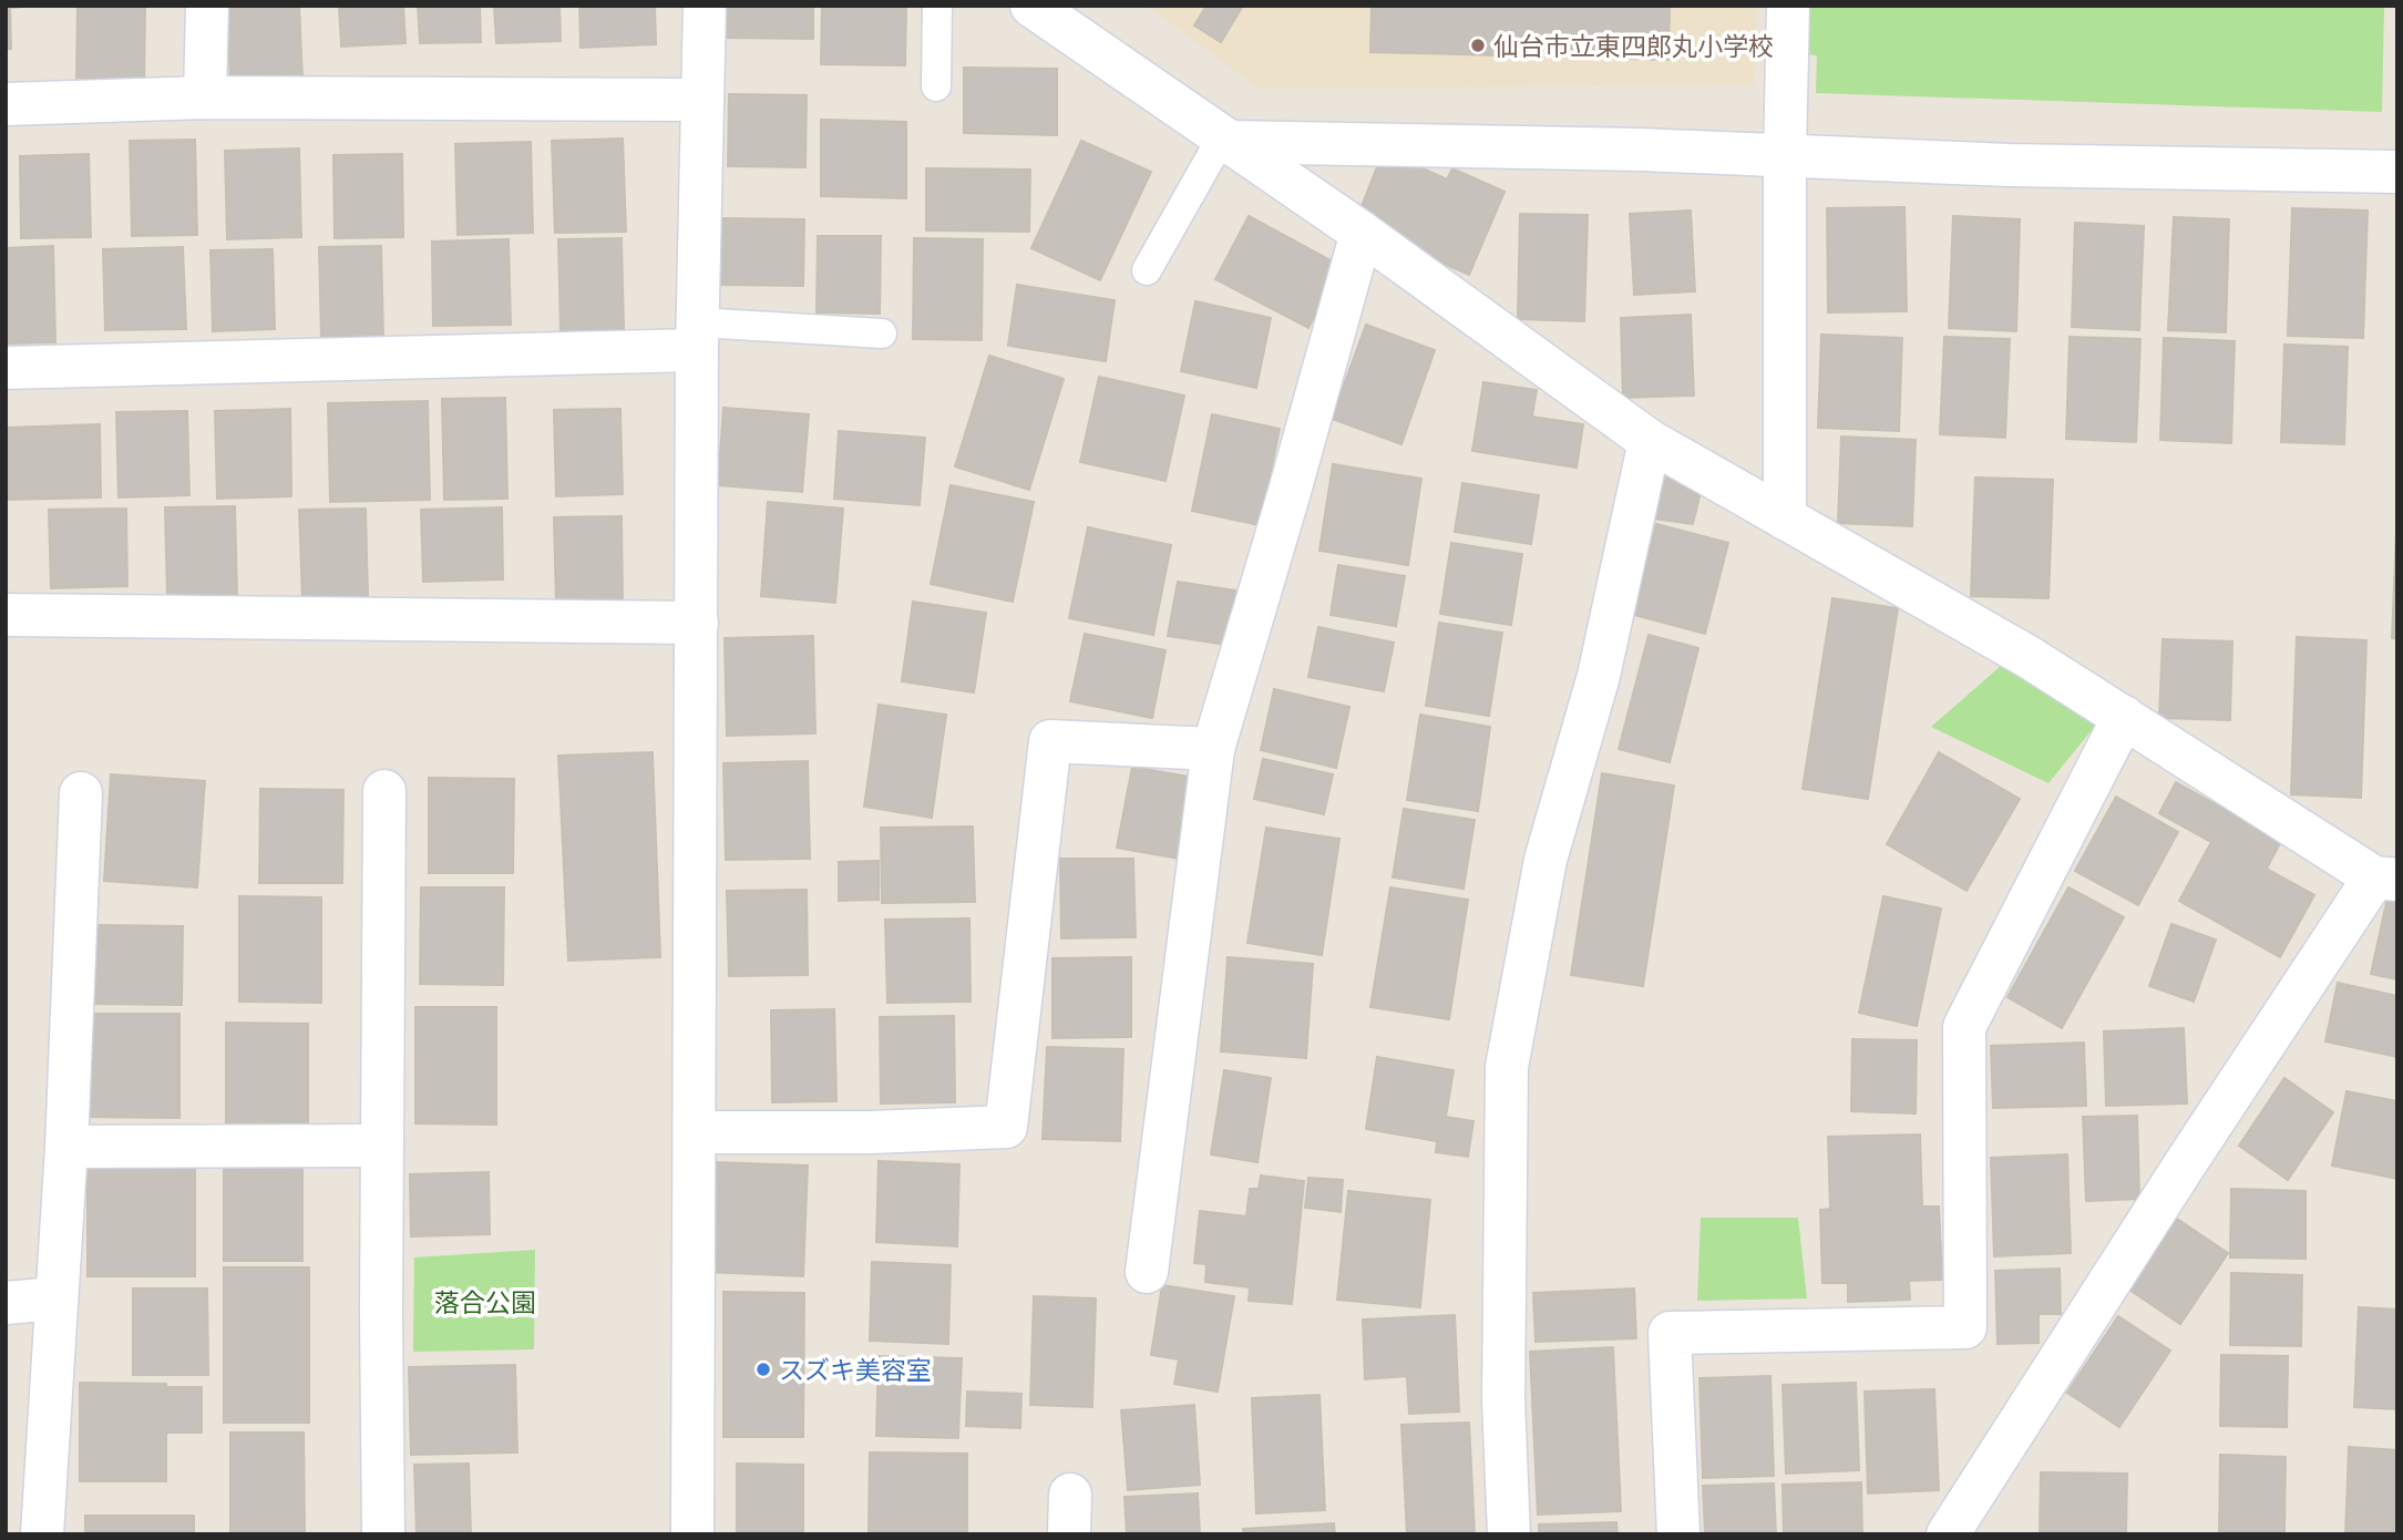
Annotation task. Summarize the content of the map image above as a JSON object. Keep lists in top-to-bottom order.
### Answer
{
  "parks": ["落合公園"],
  "places": ["仙台市立東四郎丸小学校", "スズキ美容室"]
}
